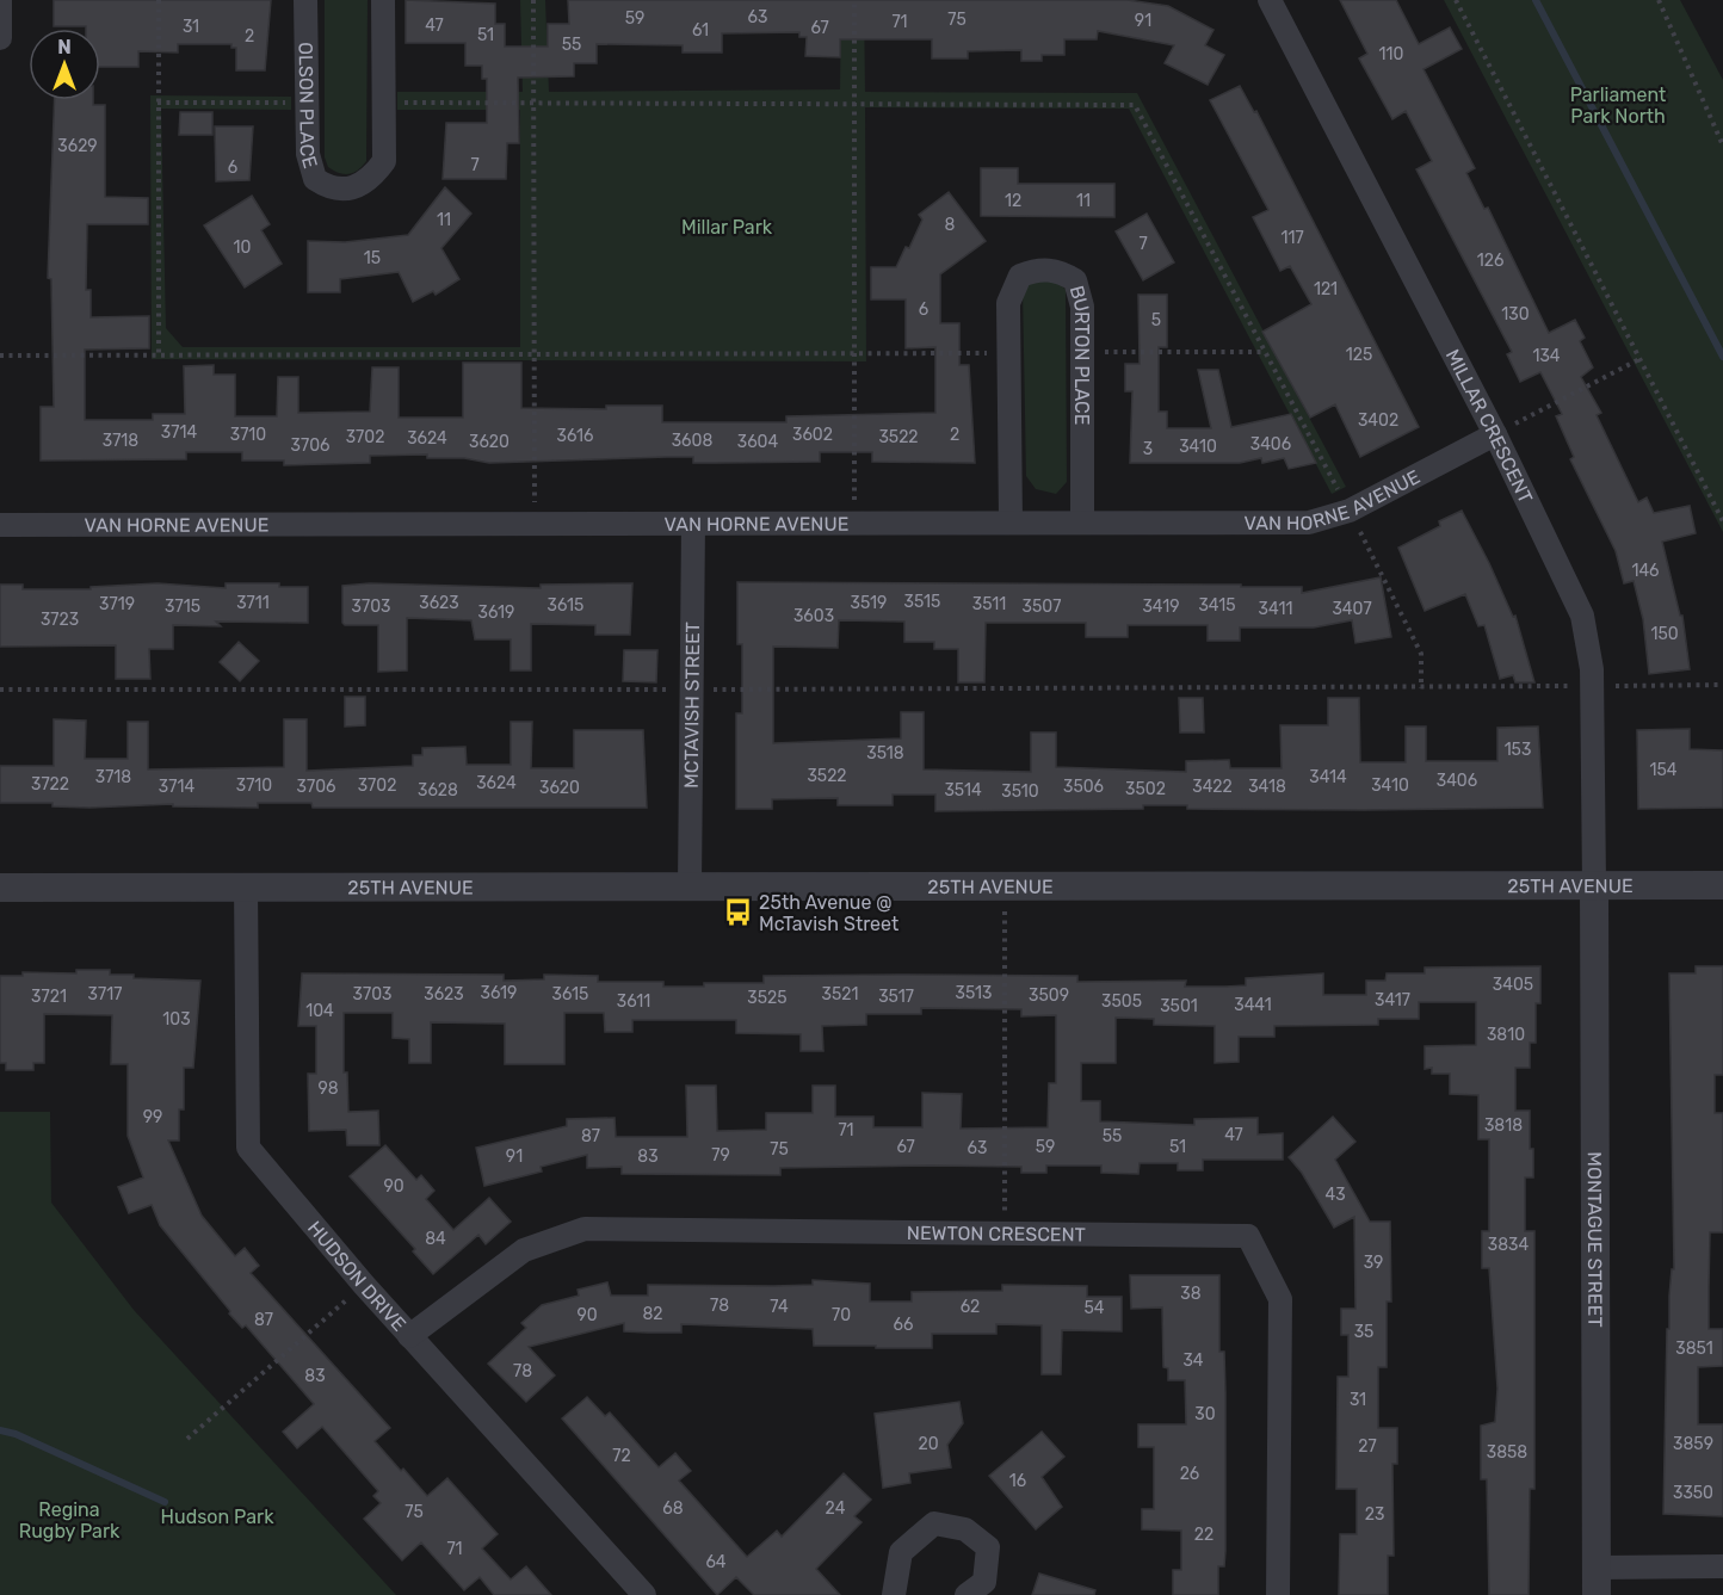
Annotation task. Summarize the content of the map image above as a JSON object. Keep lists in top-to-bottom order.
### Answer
{
  "streets": {
    "street": [
      "OLSON PLACE",
      "BURTON PLACE",
      "MILLAR CRESCENT",
      "VAN HORNE AVENUE",
      "MCTAVISH STREET",
      "25TH AVENUE",
      "NEWTON CRESCENT",
      "MONTAGUE STREET",
      "HUDSON DRIVE"
    ]
  },
  "crossings": [
    ["BURTON PLACE", "VAN HORNE AVENUE"],
    ["MILLAR CRESCENT", "VAN HORNE AVENUE"],
    ["MILLAR CRESCENT", "25TH AVENUE"],
    ["MILLAR CRESCENT", "MONTAGUE STREET"],
    ["VAN HORNE AVENUE", "MCTAVISH STREET"],
    ["MCTAVISH STREET", "25TH AVENUE"],
    ["25TH AVENUE", "MONTAGUE STREET"],
    ["25TH AVENUE", "HUDSON DRIVE"],
    ["NEWTON CRESCENT", "HUDSON DRIVE"]
  ],
  "parks": [
    "Parliament Park North",
    "Millar Park",
    "Regina Rugby Park",
    "Hudson Park"
  ],
  "places": {
    "bus stop": ["25th Avenue @ McTavish Street"]
  },
  "house_numbers": [
    "63",
    "59",
    "75",
    "91",
    "71",
    "47",
    "31",
    "67",
    "61",
    "51",
    "2",
    "55",
    "110",
    "3629",
    "7",
    "6",
    "12",
    "11",
    "11",
    "8",
    "117",
    "7",
    "10",
    "15",
    "126",
    "121",
    "6",
    "130",
    "5",
    "125",
    "134",
    "3402",
    "3714",
    "3710",
    "3602",
    "2",
    "3616",
    "3702",
    "3522",
    "3624",
    "3718",
    "3608",
    "3620",
    "3604",
    "3406",
    "3706",
    "3410",
    "3",
    "146",
    "3515",
    "3711",
    "3623",
    "3519",
    "3719",
    "3511",
    "3615",
    "3415",
    "3715",
    "3703",
    "3507",
    "3419",
    "3411",
    "3407",
    "3619",
    "3603",
    "3723",
    "150",
    "153",
    "3518",
    "154",
    "3522",
    "3718",
    "3414",
    "3406",
    "3624",
    "3722",
    "3710",
    "3702",
    "3410",
    "3714",
    "3706",
    "3506",
    "3422",
    "3418",
    "3620",
    "3502",
    "3628",
    "3514",
    "3510",
    "3405",
    "3619",
    "3513",
    "3717",
    "3703",
    "3623",
    "3615",
    "3521",
    "3509",
    "3721",
    "3517",
    "3525",
    "3417",
    "3611",
    "3505",
    "3441",
    "3501",
    "104",
    "103",
    "3810",
    "98",
    "99",
    "3818",
    "71",
    "47",
    "87",
    "55",
    "67",
    "59",
    "51",
    "63",
    "75",
    "79",
    "91",
    "83",
    "90",
    "43",
    "84",
    "3834",
    "39",
    "38",
    "78",
    "74",
    "62",
    "54",
    "82",
    "90",
    "70",
    "87",
    "66",
    "35",
    "3851",
    "34",
    "78",
    "83",
    "31",
    "30",
    "20",
    "3859",
    "27",
    "3858",
    "72",
    "26",
    "16",
    "3350",
    "68",
    "24",
    "75",
    "23",
    "22",
    "71",
    "64"
  ],
  "north": "top"
}
